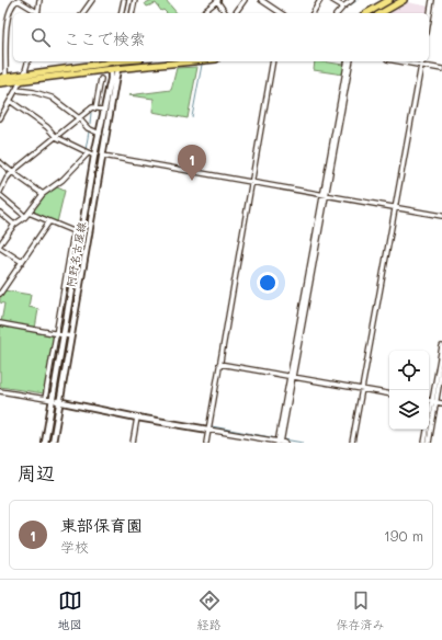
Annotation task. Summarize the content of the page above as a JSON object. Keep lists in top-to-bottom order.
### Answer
{
  "streets": {
    "main road": ["阿野名古屋線"]
  },
  "page": {
    "search": "ここで検索",
    "pins": "1",
    "heading": "周辺",
    "list": [
      {
        "mark": "1",
        "name": "東部保育園",
        "note": "学校",
        "value": "190 m"
      }
    ],
    "nav": ["地図", "経路", "保存済み"]
  }
}
